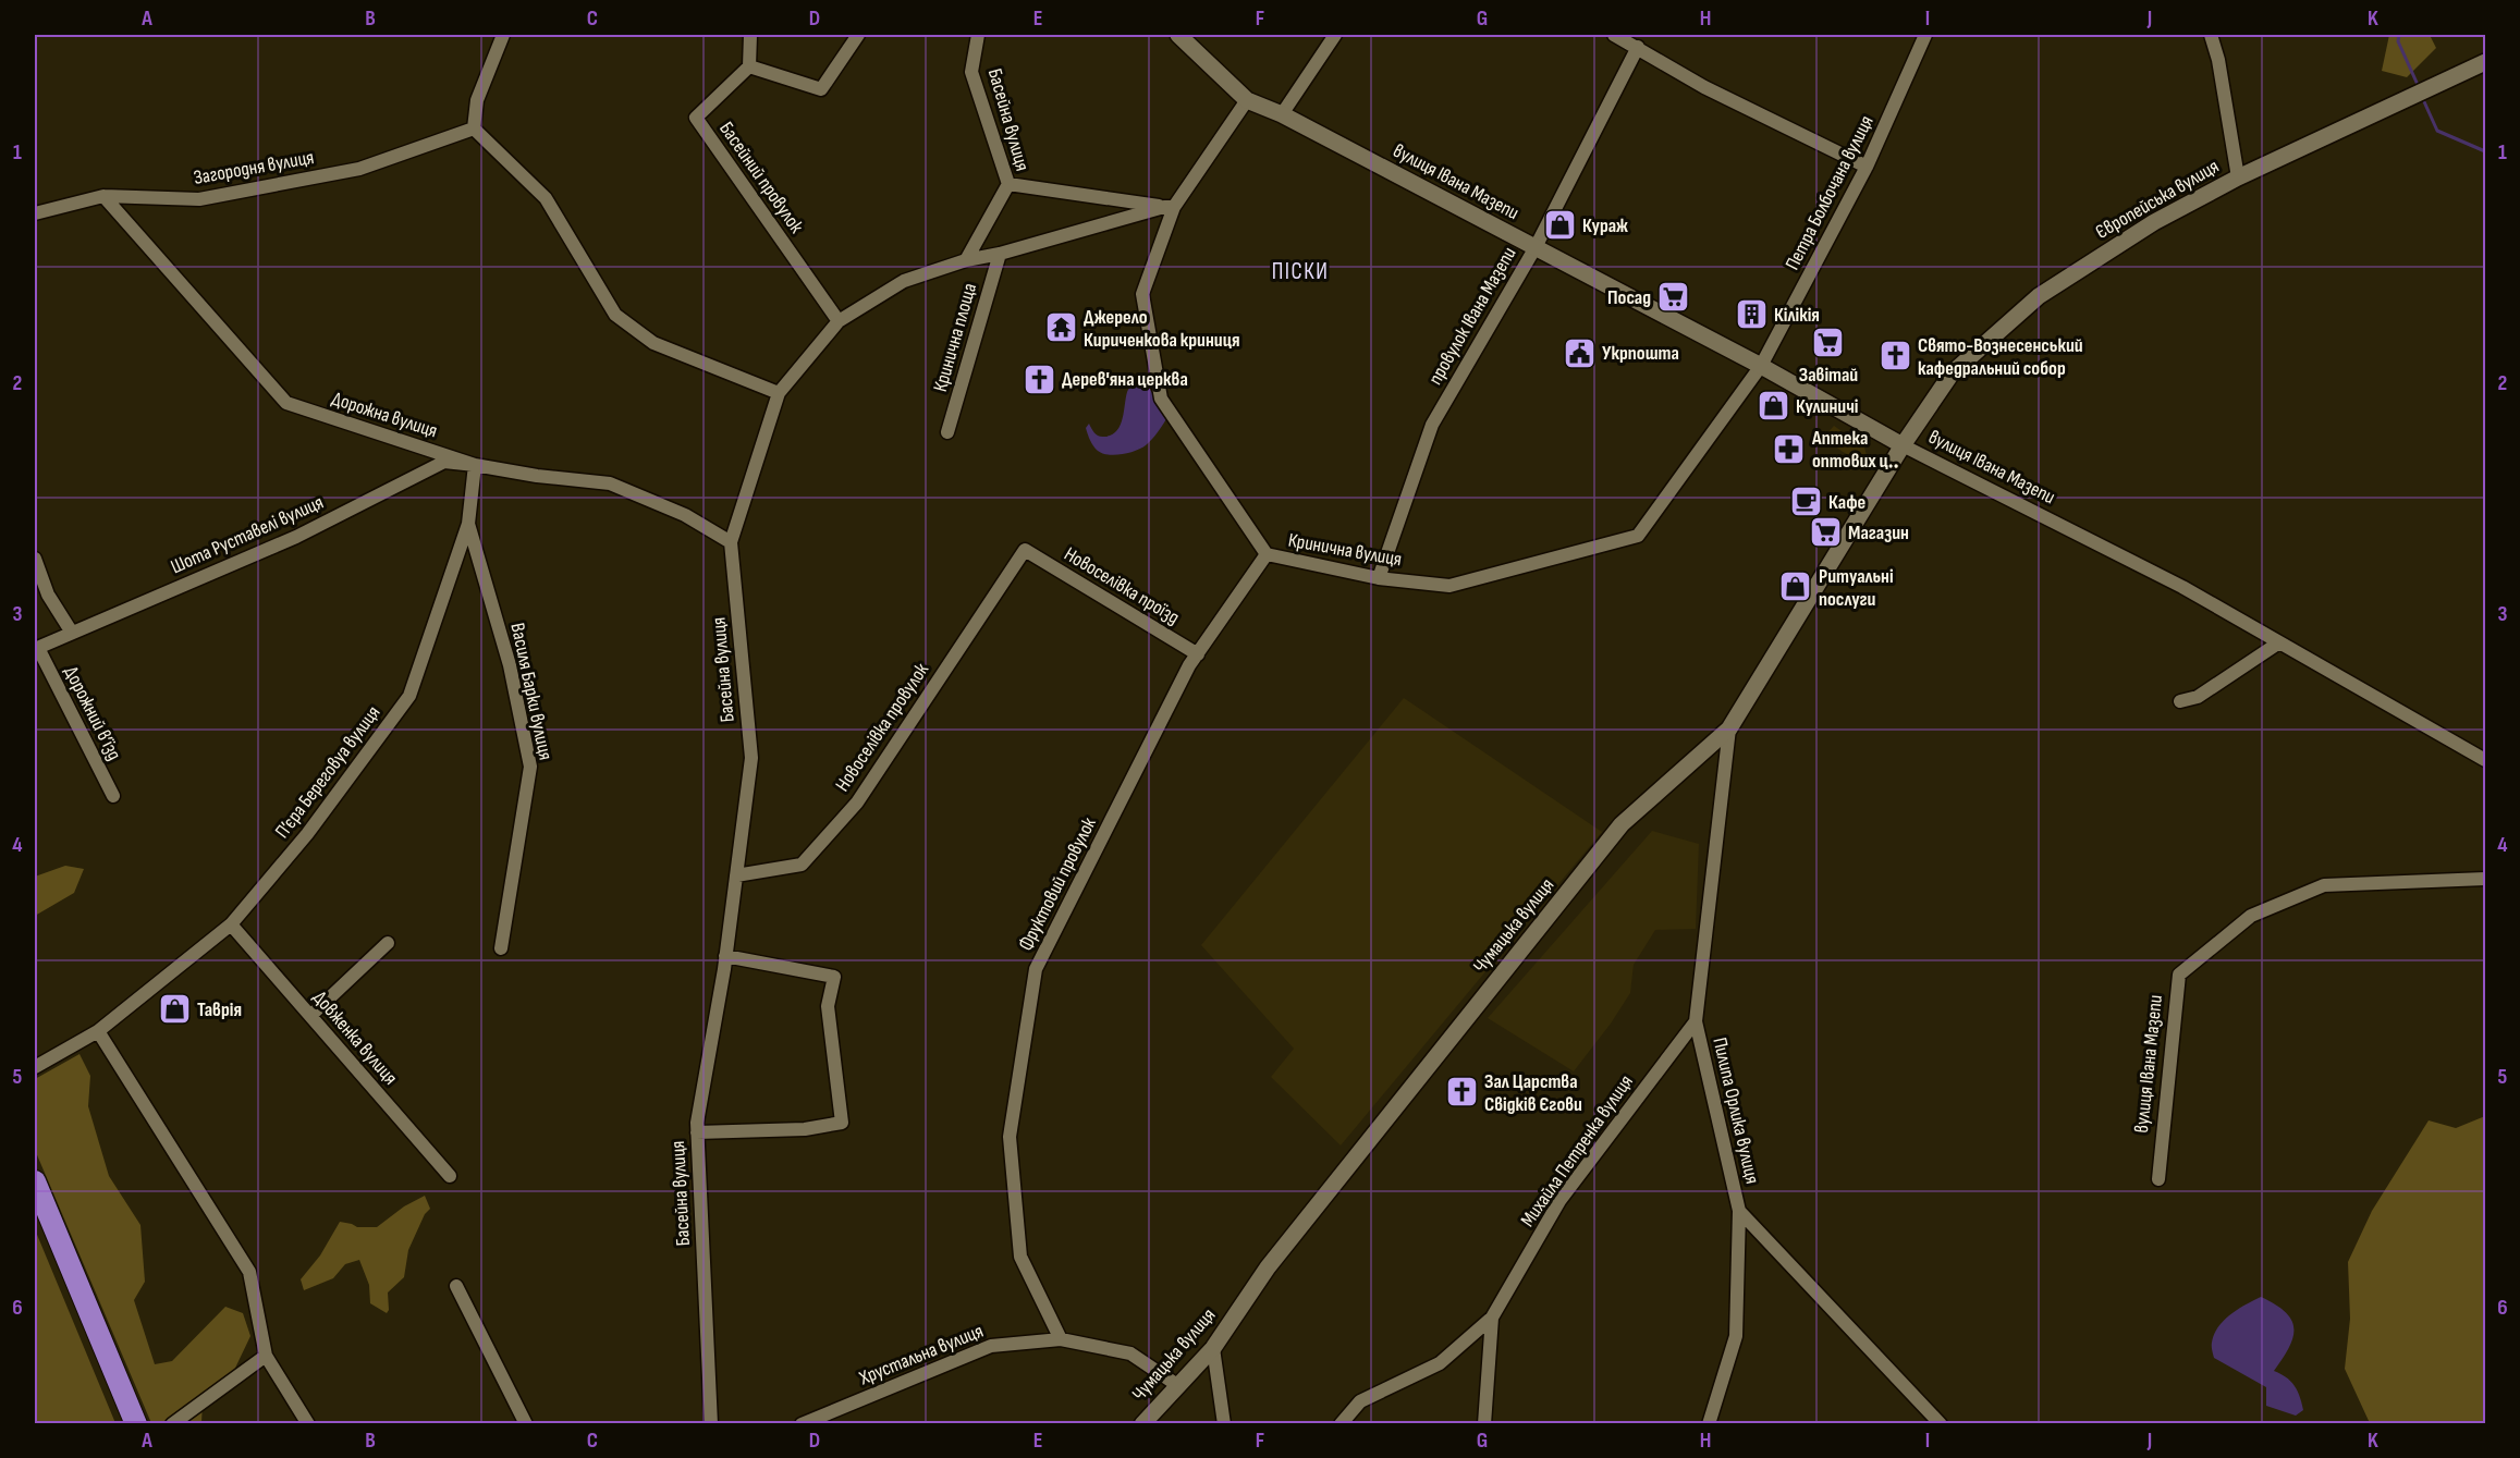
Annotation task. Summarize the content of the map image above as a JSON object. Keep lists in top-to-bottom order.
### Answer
{
  "streets": {
    "street": [
      "Басейна вулиця",
      "Загородня вулиця",
      "Басейний провулок",
      "вулиця Івана Мазепи",
      "Петра Болбочана вулиця",
      "Європейська вулиця",
      "провулок Івана Мазепи",
      "Кринична площа",
      "Дорожна вулиця",
      "Шота Руставелі вулиця",
      "Кринична вулиця",
      "Новоселівка проїзд",
      "Василя Барки вулиця",
      "Дорожний в’їзд",
      "Новоселівка провулок",
      "П’єра Береговуа вулиця",
      "Фруктовий провулок",
      "Чумацька вулиця",
      "Довженка вулиця",
      "Пилипа Орлика вулиця",
      "Михайла Петренка вулиця",
      "Хрустальна вулиця"
    ]
  },
  "crossings": [
    ["Басейна вулиця", "Басейний провулок"],
    ["Басейна вулиця", "Кринична площа"],
    ["Басейна вулиця", "Дорожна вулиця"],
    ["Басейна вулиця", "Новоселівка провулок"],
    ["Загородня вулиця", "Дорожна вулиця"],
    ["вулиця Івана Мазепи", "Петра Болбочана вулиця"],
    ["вулиця Івана Мазепи", "Європейська вулиця"],
    ["вулиця Івана Мазепи", "провулок Івана Мазепи"],
    ["вулиця Івана Мазепи", "Кринична вулиця"],
    ["вулиця Івана Мазепи", "Чумацька вулиця"],
    ["Петра Болбочана вулиця", "Кринична вулиця"],
    ["Європейська вулиця", "Чумацька вулиця"],
    ["провулок Івана Мазепи", "Кринична вулиця"],
    ["Кринична площа", "Кринична вулиця"],
    ["Дорожна вулиця", "Шота Руставелі вулиця"],
    ["Дорожна вулиця", "П’єра Береговуа вулиця"],
    ["Шота Руставелі вулиця", "Дорожний в’їзд"],
    ["Шота Руставелі вулиця", "П’єра Береговуа вулиця"],
    ["Кринична вулиця", "Фруктовий провулок"],
    ["Новоселівка проїзд", "Новоселівка провулок"],
    ["Новоселівка проїзд", "Фруктовий провулок"],
    ["Василя Барки вулиця", "П’єра Береговуа вулиця"],
    ["П’єра Береговуа вулиця", "Довженка вулиця"],
    ["Фруктовий провулок", "Хрустальна вулиця"],
    ["Чумацька вулиця", "Пилипа Орлика вулиця"],
    ["Чумацька вулиця", "Хрустальна вулиця"],
    ["Пилипа Орлика вулиця", "Михайла Петренка вулиця"]
  ],
  "districts": ["ПІСКИ"],
  "places": {
    "shop": [
      "Кураж",
      "Кулиничі",
      "Ритуальні послуги",
      "Таврiя"
    ],
    "supermarket": ["Посад", "Завітай", "Магазин"],
    "building": ["Кілікія"],
    "temple": ["Джерело Кириченкова криниця"],
    "public building": ["Укрпошта"],
    "church": ["Свято-Вознесенський кафедральний собор", "Дерев'яна церква", "Зал Царства Свідків Єгови"],
    "pharmacy": ["Аптека оптових ц‥"],
    "cafe": ["Кафе"]
  },
  "grid": {
    "columns": [
      "A",
      "B",
      "C",
      "D",
      "E",
      "F",
      "G",
      "H",
      "I",
      "J",
      "K"
    ],
    "rows": [
      "1",
      "2",
      "3",
      "4",
      "5",
      "6"
    ]
  }
}
